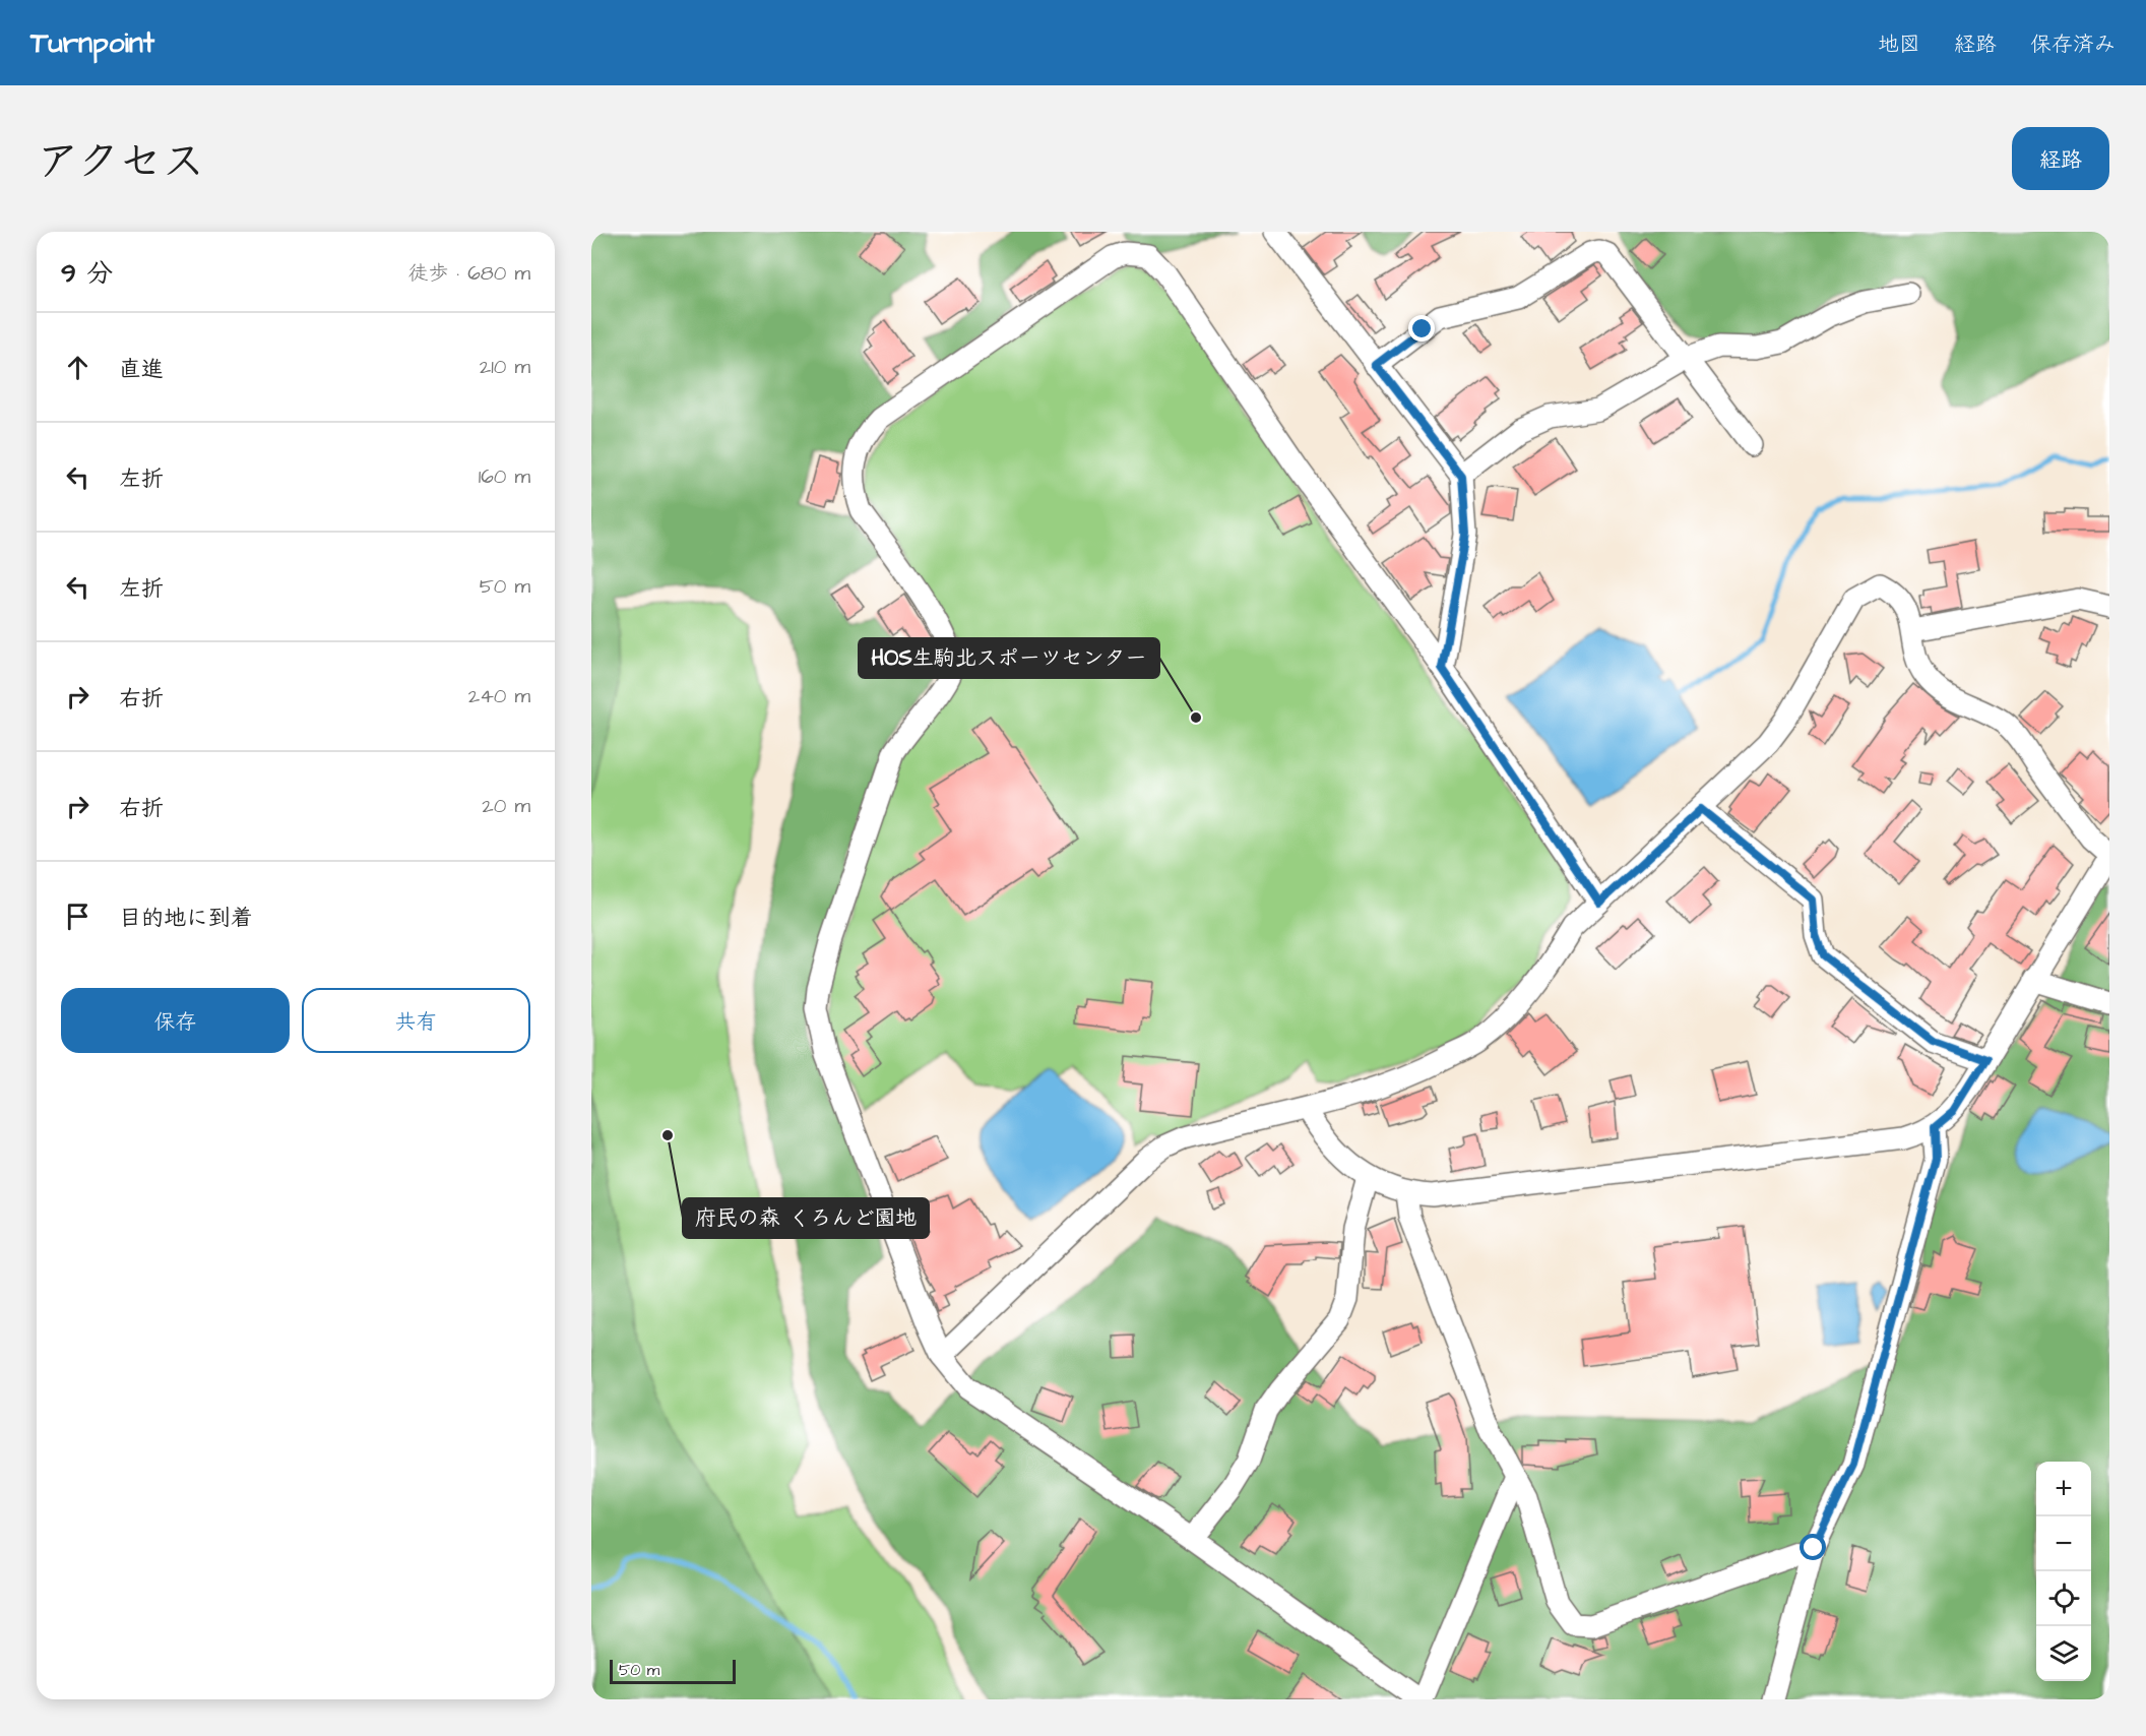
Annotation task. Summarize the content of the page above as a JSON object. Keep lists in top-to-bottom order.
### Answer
{
  "places": ["HOS生駒北スポーツセンター", "府民の森 くろんど園地"],
  "scale_bar": "50 m",
  "page": {
    "header": "Turnpoint",
    "nav": ["地図", "経路", "保存済み"],
    "title": "アクセス",
    "buttons": [
      "経路",
      ["保存", "共有"]
    ],
    "heading": ["9 分", "徒歩 · 680 m"],
    "list": [
      ["直進", "210 m"],
      ["左折", "160 m"],
      ["左折", "50 m"],
      ["右折", "240 m"],
      ["右折", "20 m"],
      "目的地に到着"
    ],
    "map_buttons": ["+", "−"],
    "scale": "50 m"
  }
}
